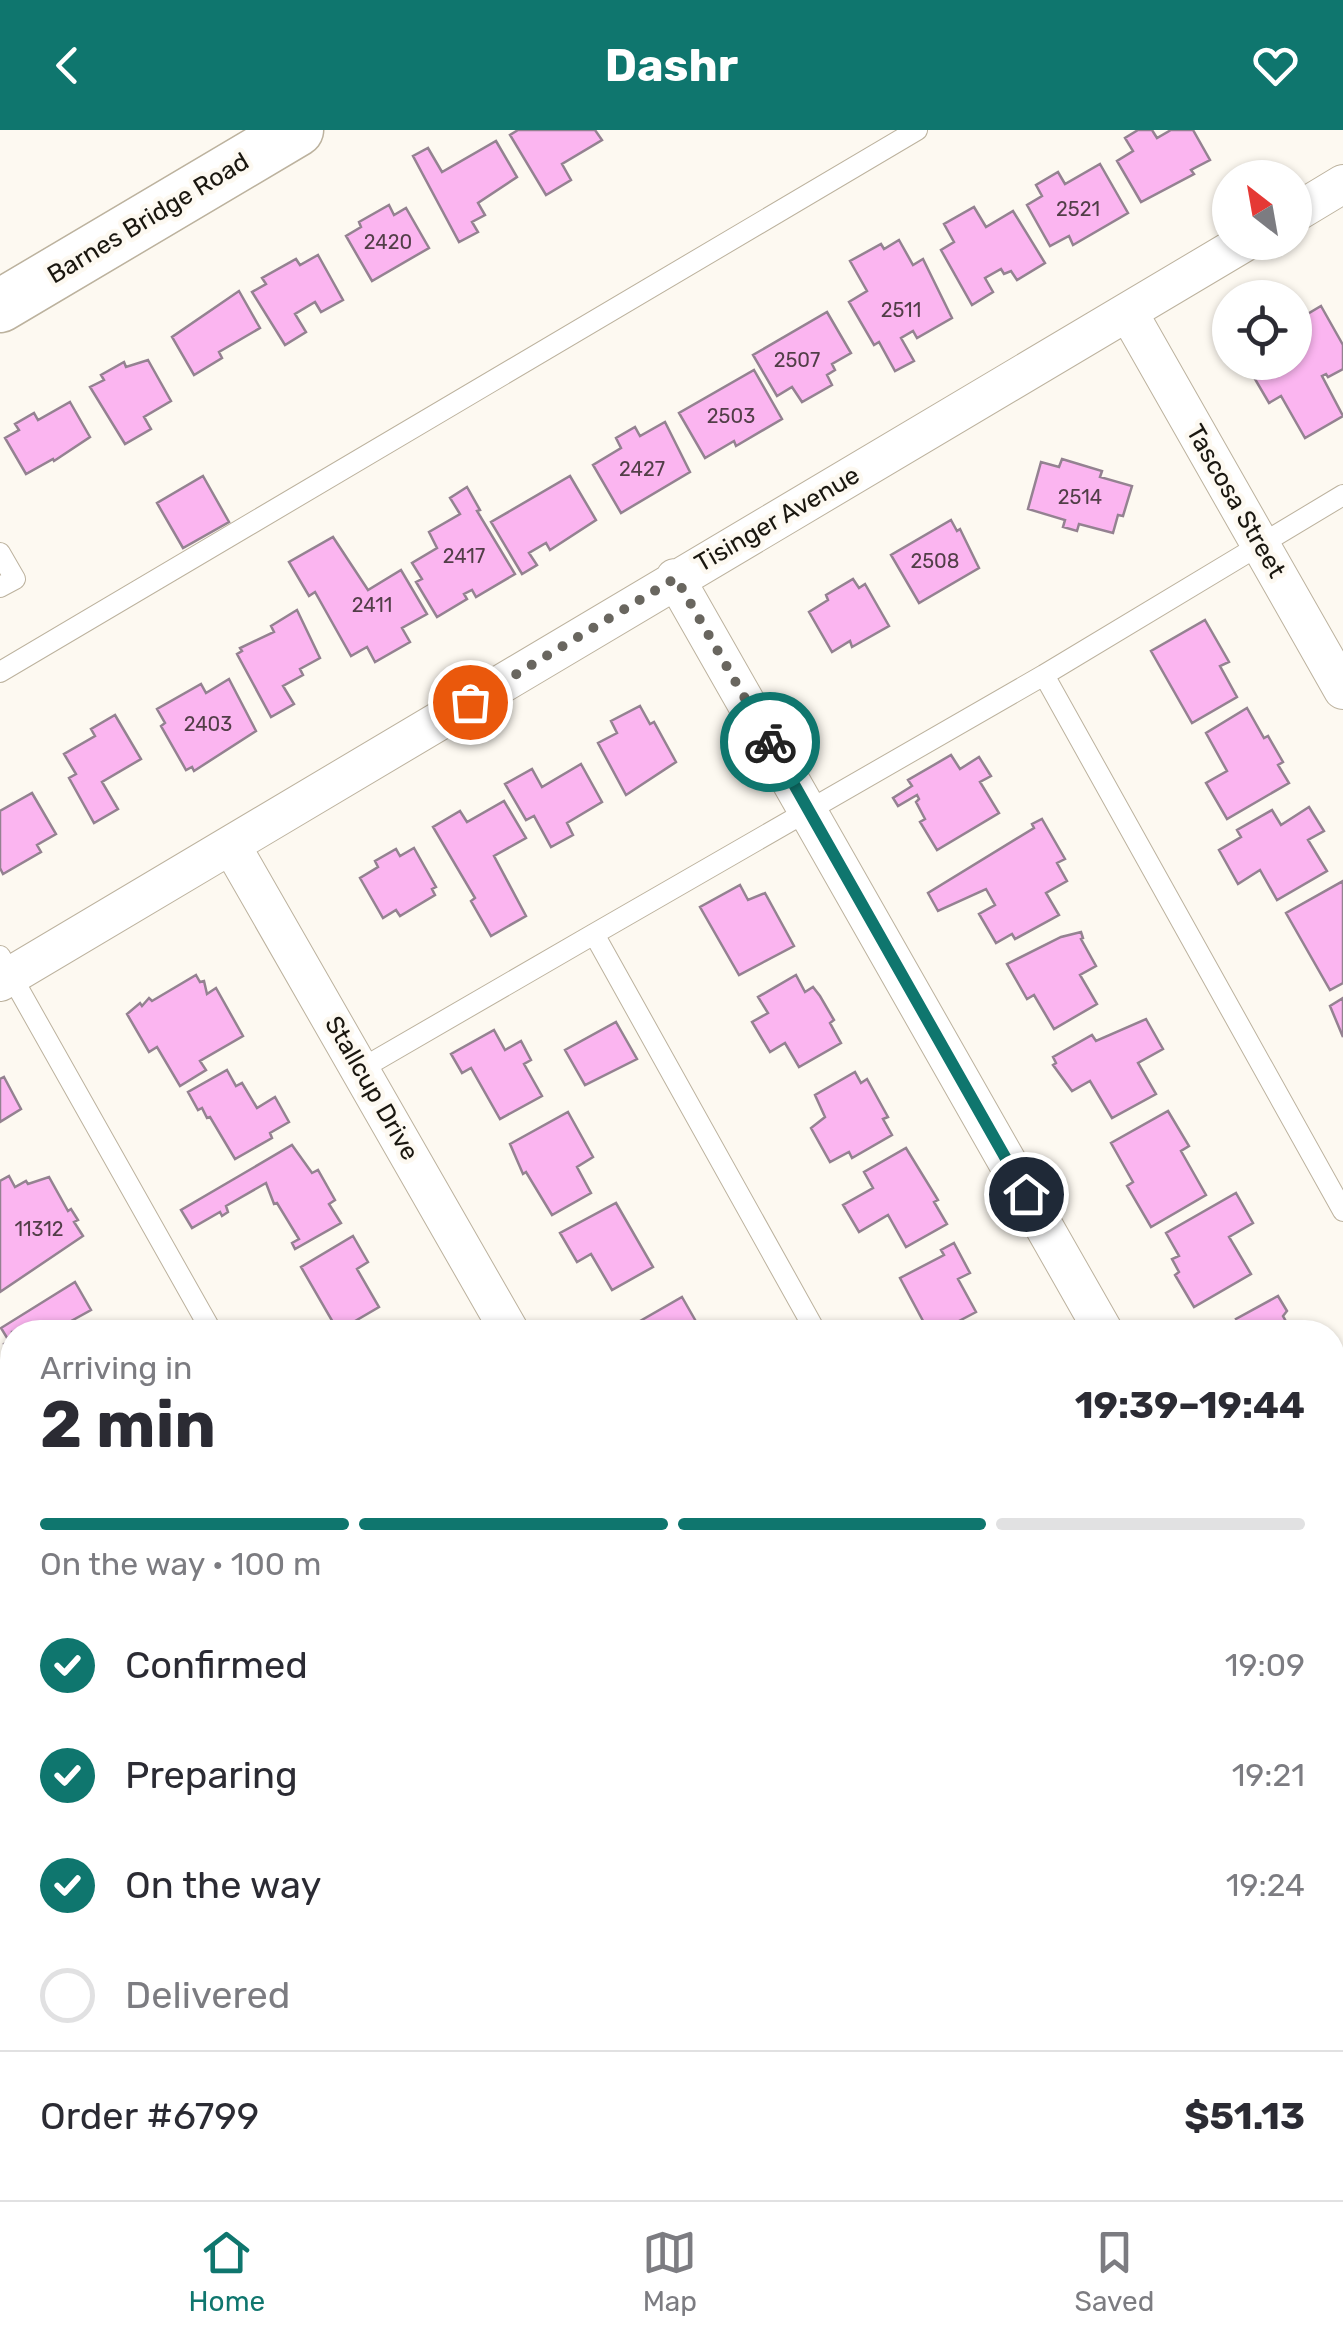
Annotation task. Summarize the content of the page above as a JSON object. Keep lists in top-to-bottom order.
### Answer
{
  "streets": {
    "street": [
      "Barnes Bridge Road",
      "Tascosa Street",
      "Tisinger Avenue",
      "Stallcup Drive"
    ]
  },
  "crossings": [
    ["Tascosa Street", "Tisinger Avenue"],
    ["Tisinger Avenue", "Stallcup Drive"]
  ],
  "house_numbers": [
    "2521",
    "2420",
    "2511",
    "2507",
    "2503",
    "2427",
    "2514",
    "2417",
    "2508",
    "2411",
    "2403",
    "11312"
  ],
  "north": "top left",
  "page": {
    "header": "Dashr",
    "heading": ["2 min", "Arriving in", "19:39–19:44"],
    "panel": ["Order #6799", "$51.13"],
    "bar": "On the way · 100 m",
    "list": [
      ["Confirmed", "19:09"],
      ["Preparing", "19:21"],
      ["On the way", "19:24"],
      "Delivered"
    ],
    "tabs": ["Home", "Map", "Saved"]
  }
}
